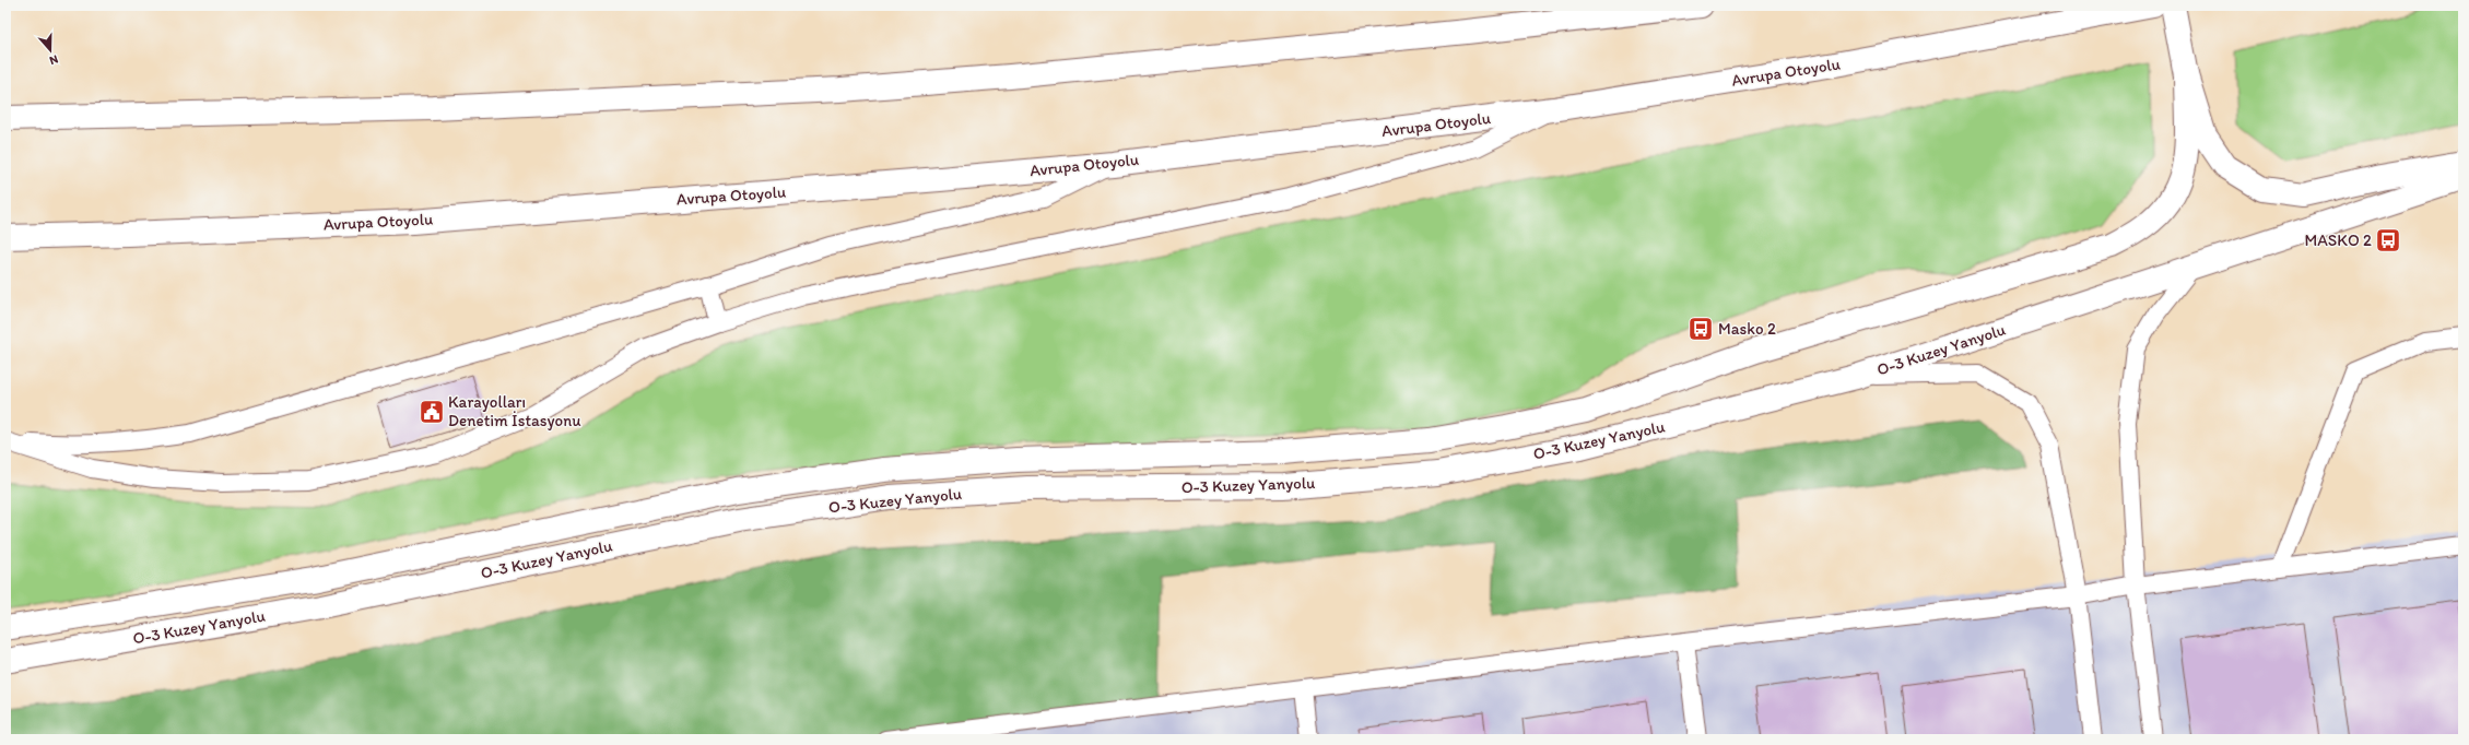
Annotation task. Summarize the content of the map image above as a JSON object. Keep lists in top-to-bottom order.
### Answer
{
  "streets": {
    "main road": ["Avrupa Otoyolu", "O-3 Kuzey Yanyolu"]
  },
  "places": {
    "bus stop": ["MASKO 2", "Masko 2"],
    "public building": ["Karayolları Denetim İstasyonu"]
  },
  "north": "bottom"
}
